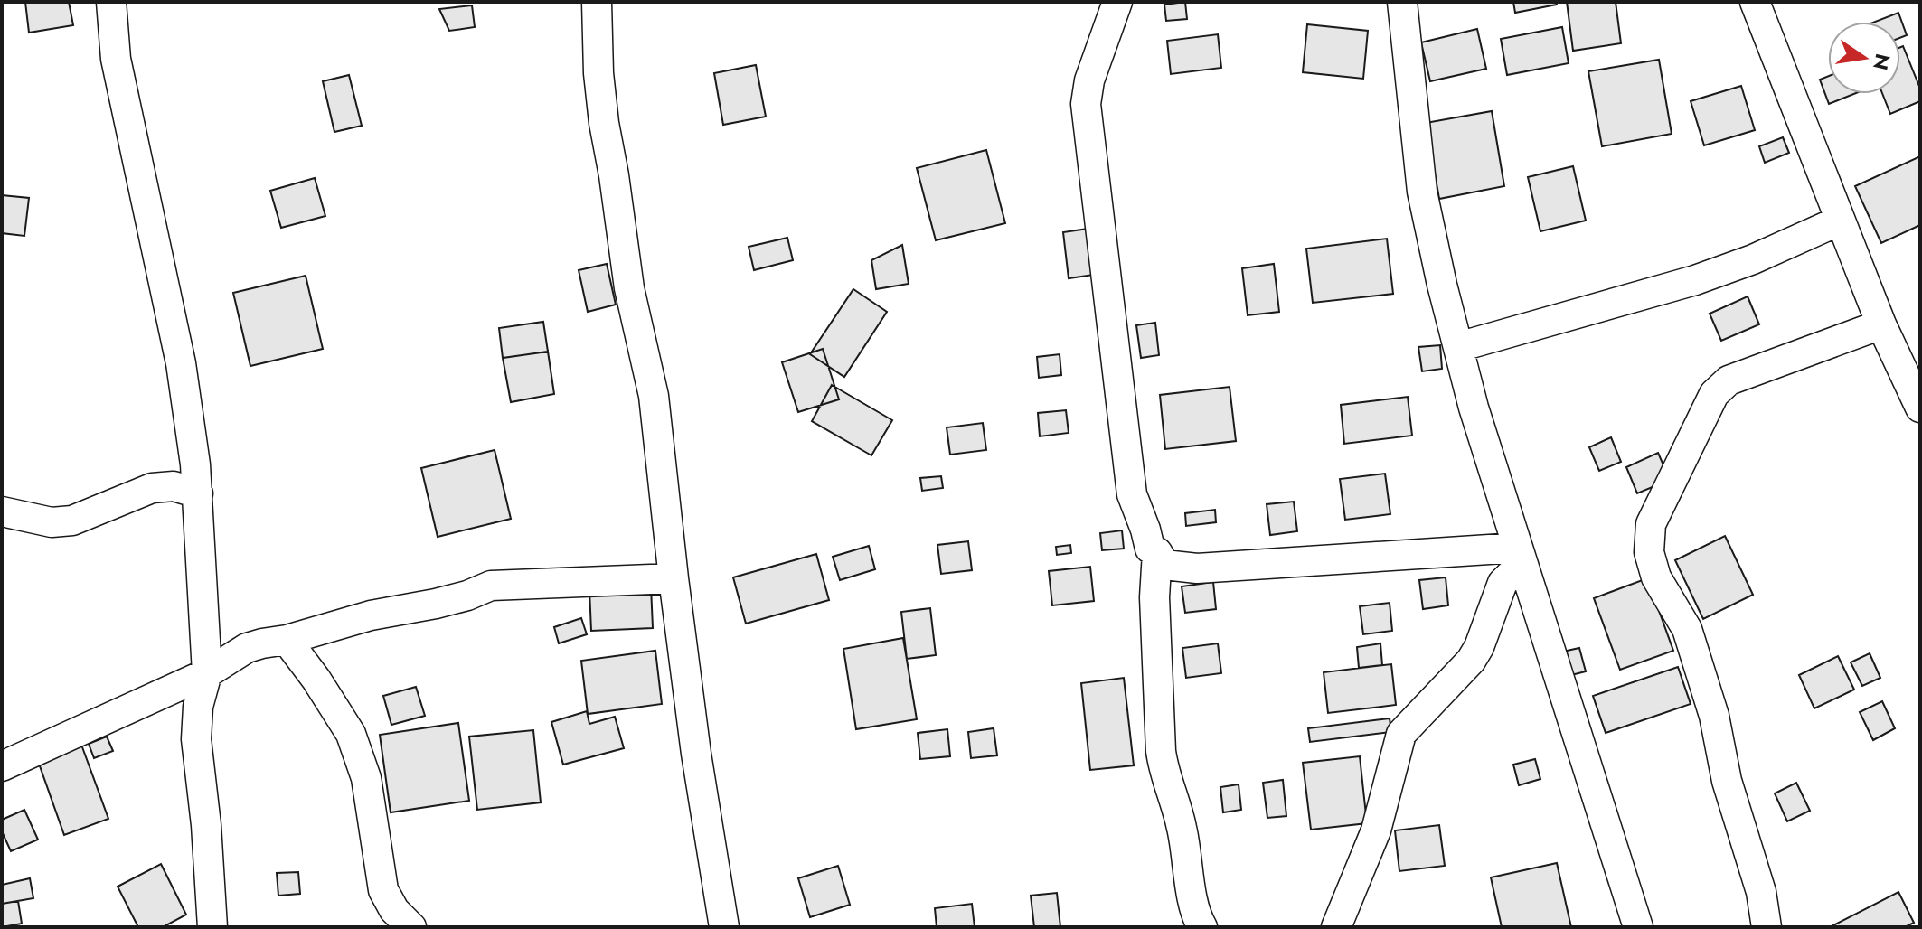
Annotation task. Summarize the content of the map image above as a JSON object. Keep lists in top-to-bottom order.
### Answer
{
  "north": "right"
}
